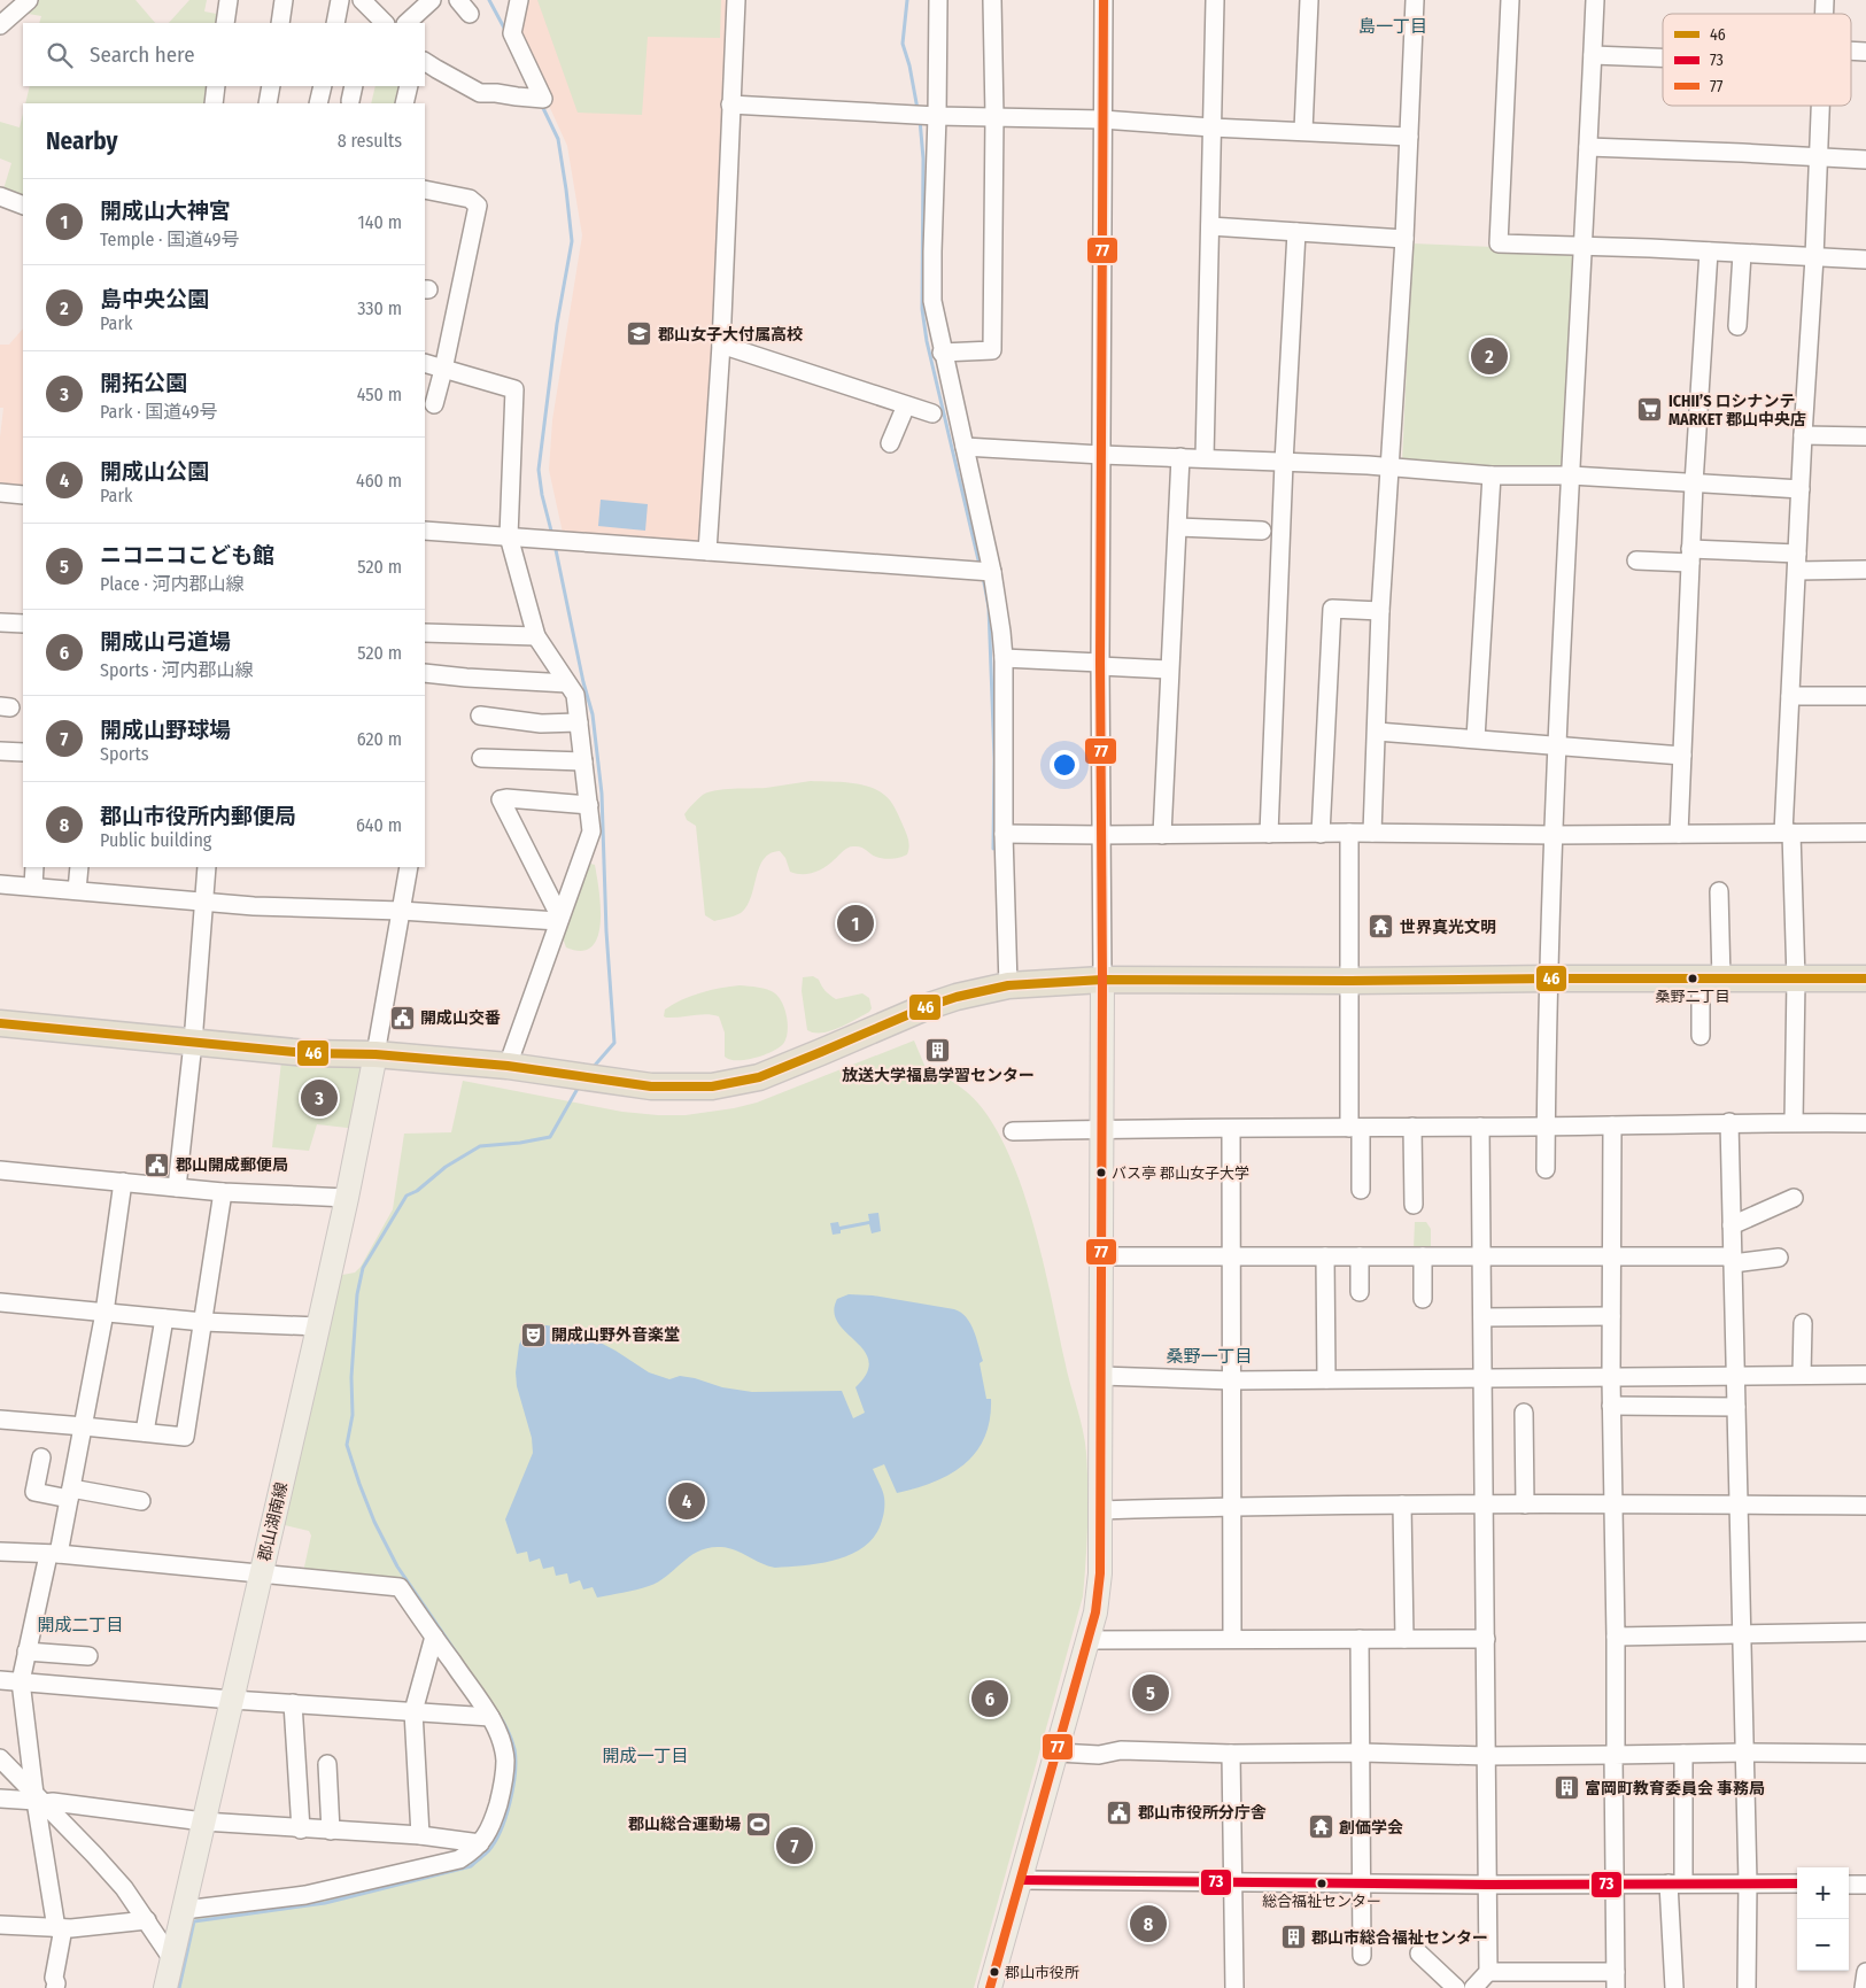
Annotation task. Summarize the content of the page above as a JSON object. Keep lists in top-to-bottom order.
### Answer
{
  "streets": {
    "main road": ["郡山湖南線"]
  },
  "districts": [
    "島一丁目",
    "桑野一丁目",
    "開成二丁目",
    "開成一丁目"
  ],
  "places": {
    "school or university": ["郡山女子大付属高校"],
    "supermarket": ["ICHII’S ロシナンテ MARKET 郡山中央店"],
    "temple": ["世界真光文明", "創価学会"],
    "other": [
      "桑野二丁目",
      "バス亭 郡山女子大学",
      "総合福祉センター",
      "郡山市役所"
    ],
    "public building": ["開成山交番", "郡山開成郵便局", "郡山市役所分庁舎"],
    "building": ["放送大学福島学習センター", "富岡町教育委員会 事務局", "郡山市総合福祉センター"],
    "theatre": ["開成山野外音楽堂"],
    "sports": ["郡山総合運動場"]
  },
  "lines": ["transit line 77", "transit line 46", "transit line 73"],
  "legend": ["46", "73", "77"],
  "page": {
    "search": "Search here",
    "heading": ["Nearby", "8 results"],
    "list": [
      {
        "mark": "1",
        "name": "開成山大神宮",
        "note": "Temple · 国道49号",
        "value": "140 m"
      },
      {
        "mark": "2",
        "name": "島中央公園",
        "note": "Park",
        "value": "330 m"
      },
      {
        "mark": "3",
        "name": "開拓公園",
        "note": "Park · 国道49号",
        "value": "450 m"
      },
      {
        "mark": "4",
        "name": "開成山公園",
        "note": "Park",
        "value": "460 m"
      },
      {
        "mark": "5",
        "name": "ニコニコこども館",
        "note": "Place · 河内郡山線",
        "value": "520 m"
      },
      {
        "mark": "6",
        "name": "開成山弓道場",
        "note": "Sports · 河内郡山線",
        "value": "520 m"
      },
      {
        "mark": "7",
        "name": "開成山野球場",
        "note": "Sports",
        "value": "620 m"
      },
      {
        "mark": "8",
        "name": "郡山市役所内郵便局",
        "note": "Public building",
        "value": "640 m"
      }
    ],
    "pins": [
      "2",
      "1",
      "3",
      "4",
      "5",
      "6",
      "7",
      "8"
    ],
    "map_buttons": ["+", "−"]
  }
}
